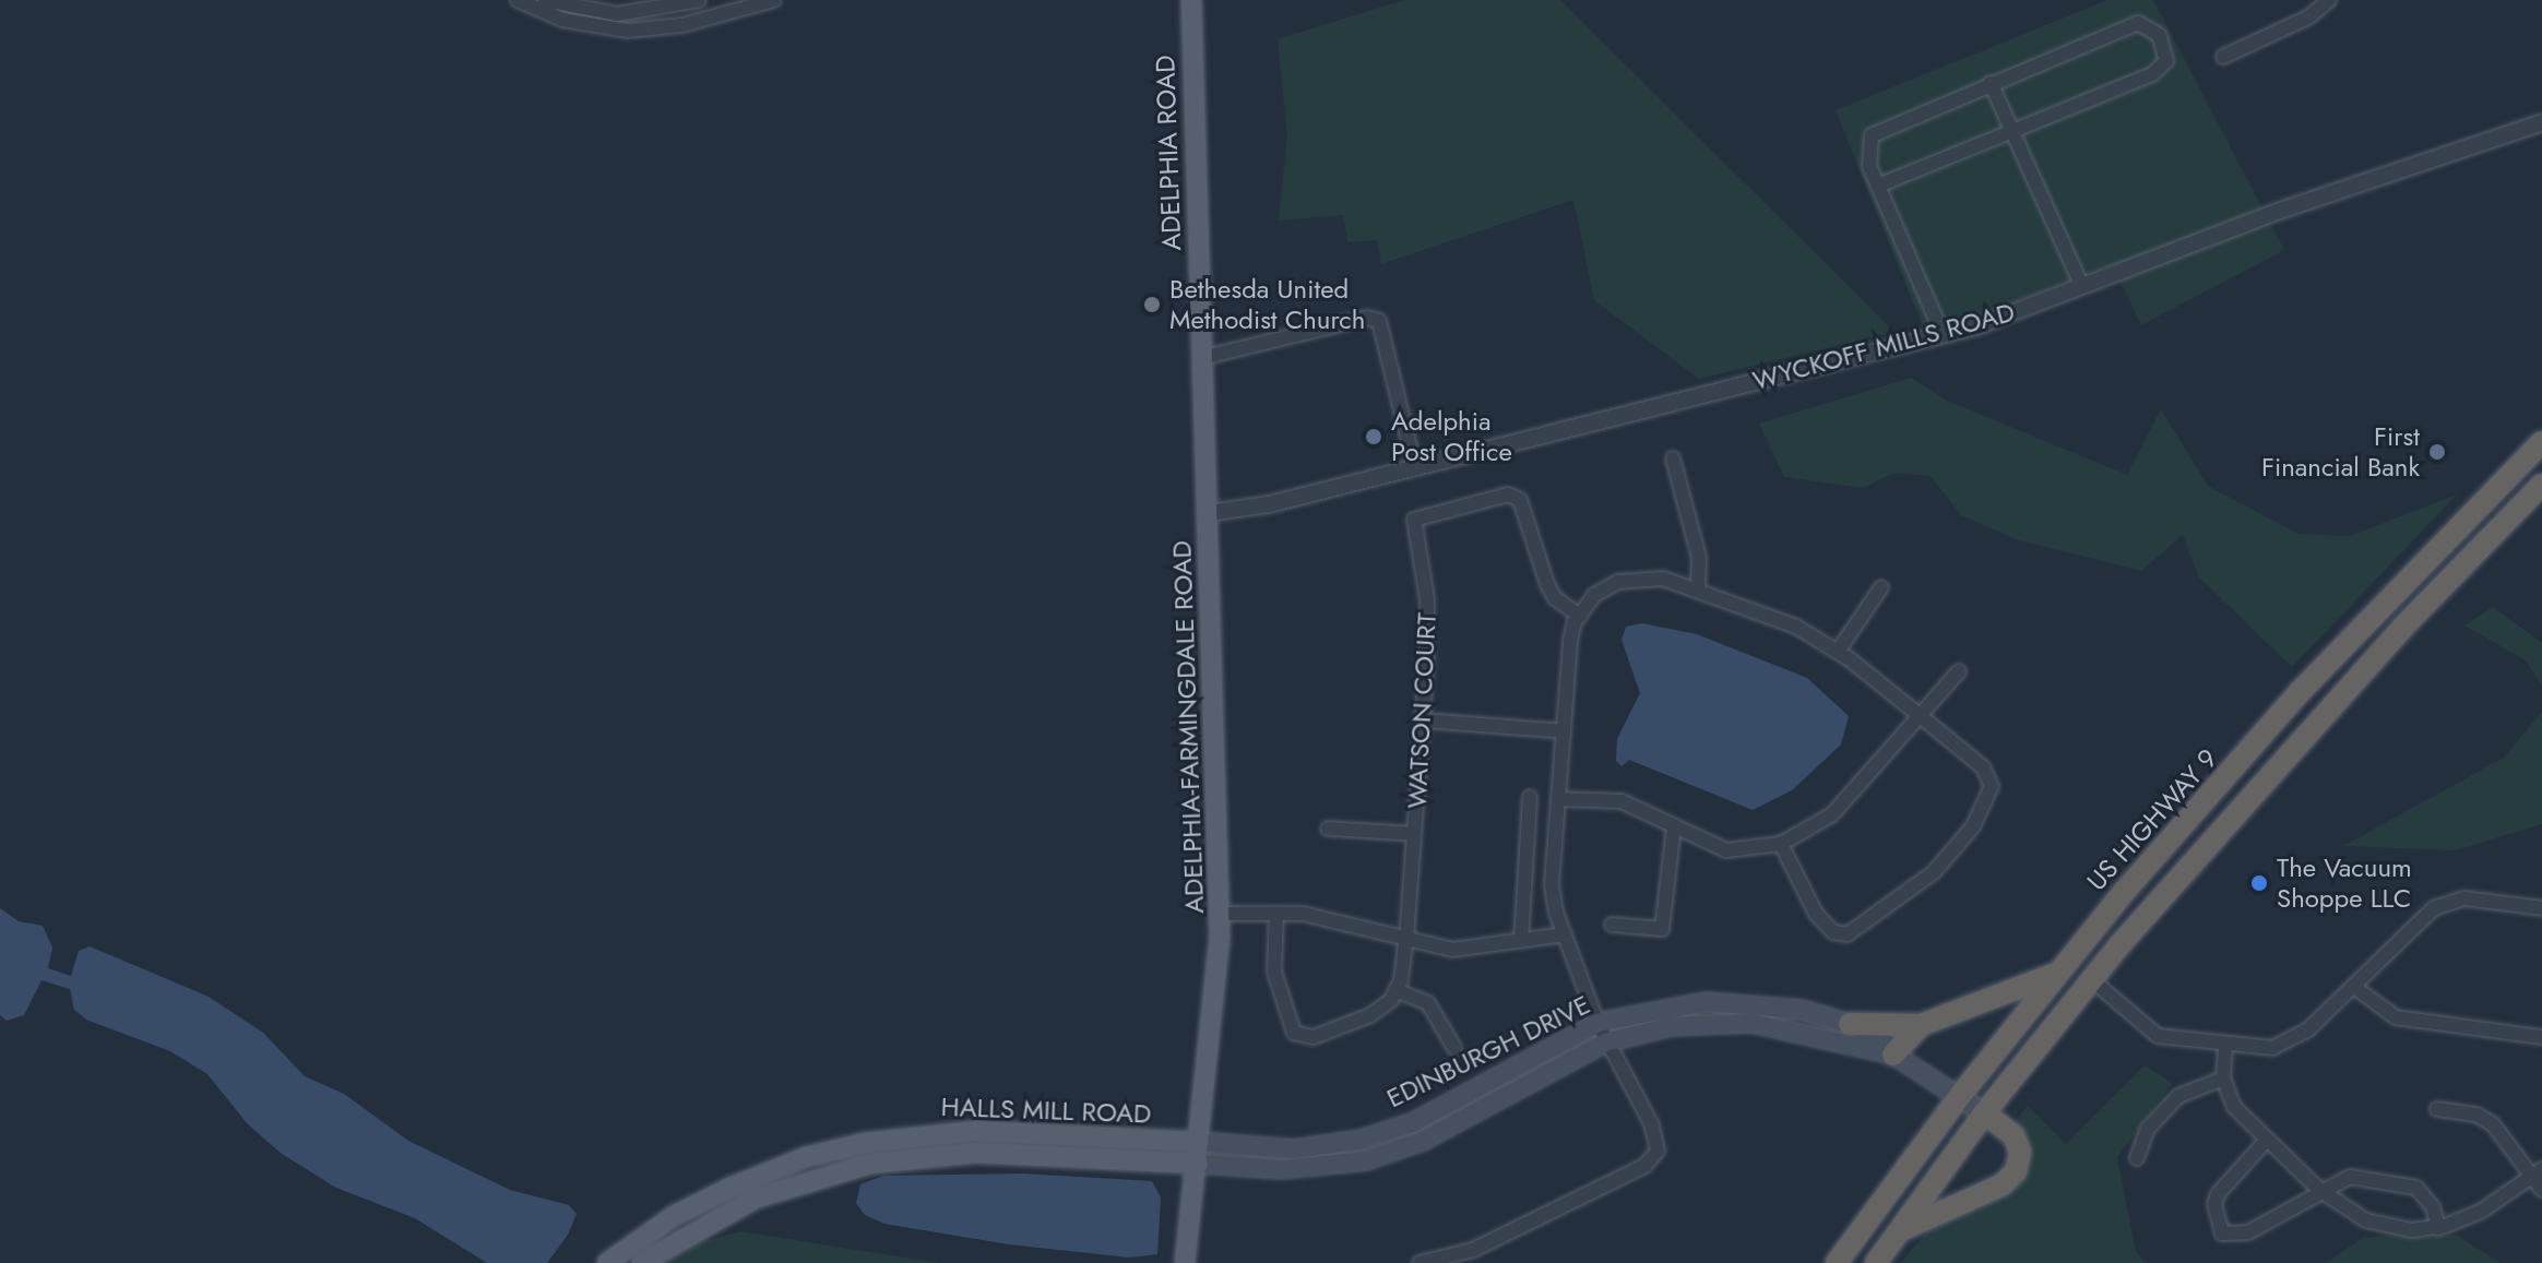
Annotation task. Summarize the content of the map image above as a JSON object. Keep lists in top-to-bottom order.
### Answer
{
  "streets": {
    "highway": ["US HIGHWAY 9"],
    "main road": [
      "ADELPHIA ROAD",
      "ADELPHIA-FARMINGDALE ROAD",
      "EDINBURGH DRIVE",
      "HALLS MILL ROAD"
    ],
    "street": ["WYCKOFF MILLS ROAD", "WATSON COURT"]
  },
  "crossings": [
    ["ADELPHIA ROAD", "WYCKOFF MILLS ROAD"],
    ["ADELPHIA ROAD", "ADELPHIA-FARMINGDALE ROAD"],
    ["WYCKOFF MILLS ROAD", "ADELPHIA-FARMINGDALE ROAD"],
    ["ADELPHIA-FARMINGDALE ROAD", "EDINBURGH DRIVE"],
    ["ADELPHIA-FARMINGDALE ROAD", "HALLS MILL ROAD"],
    ["US HIGHWAY 9", "EDINBURGH DRIVE"],
    ["EDINBURGH DRIVE", "HALLS MILL ROAD"]
  ],
  "places": [
    "Bethesda United Methodist Church",
    "Adelphia Post Office",
    "First Financial Bank",
    "The Vacuum Shoppe LLC"
  ]
}
